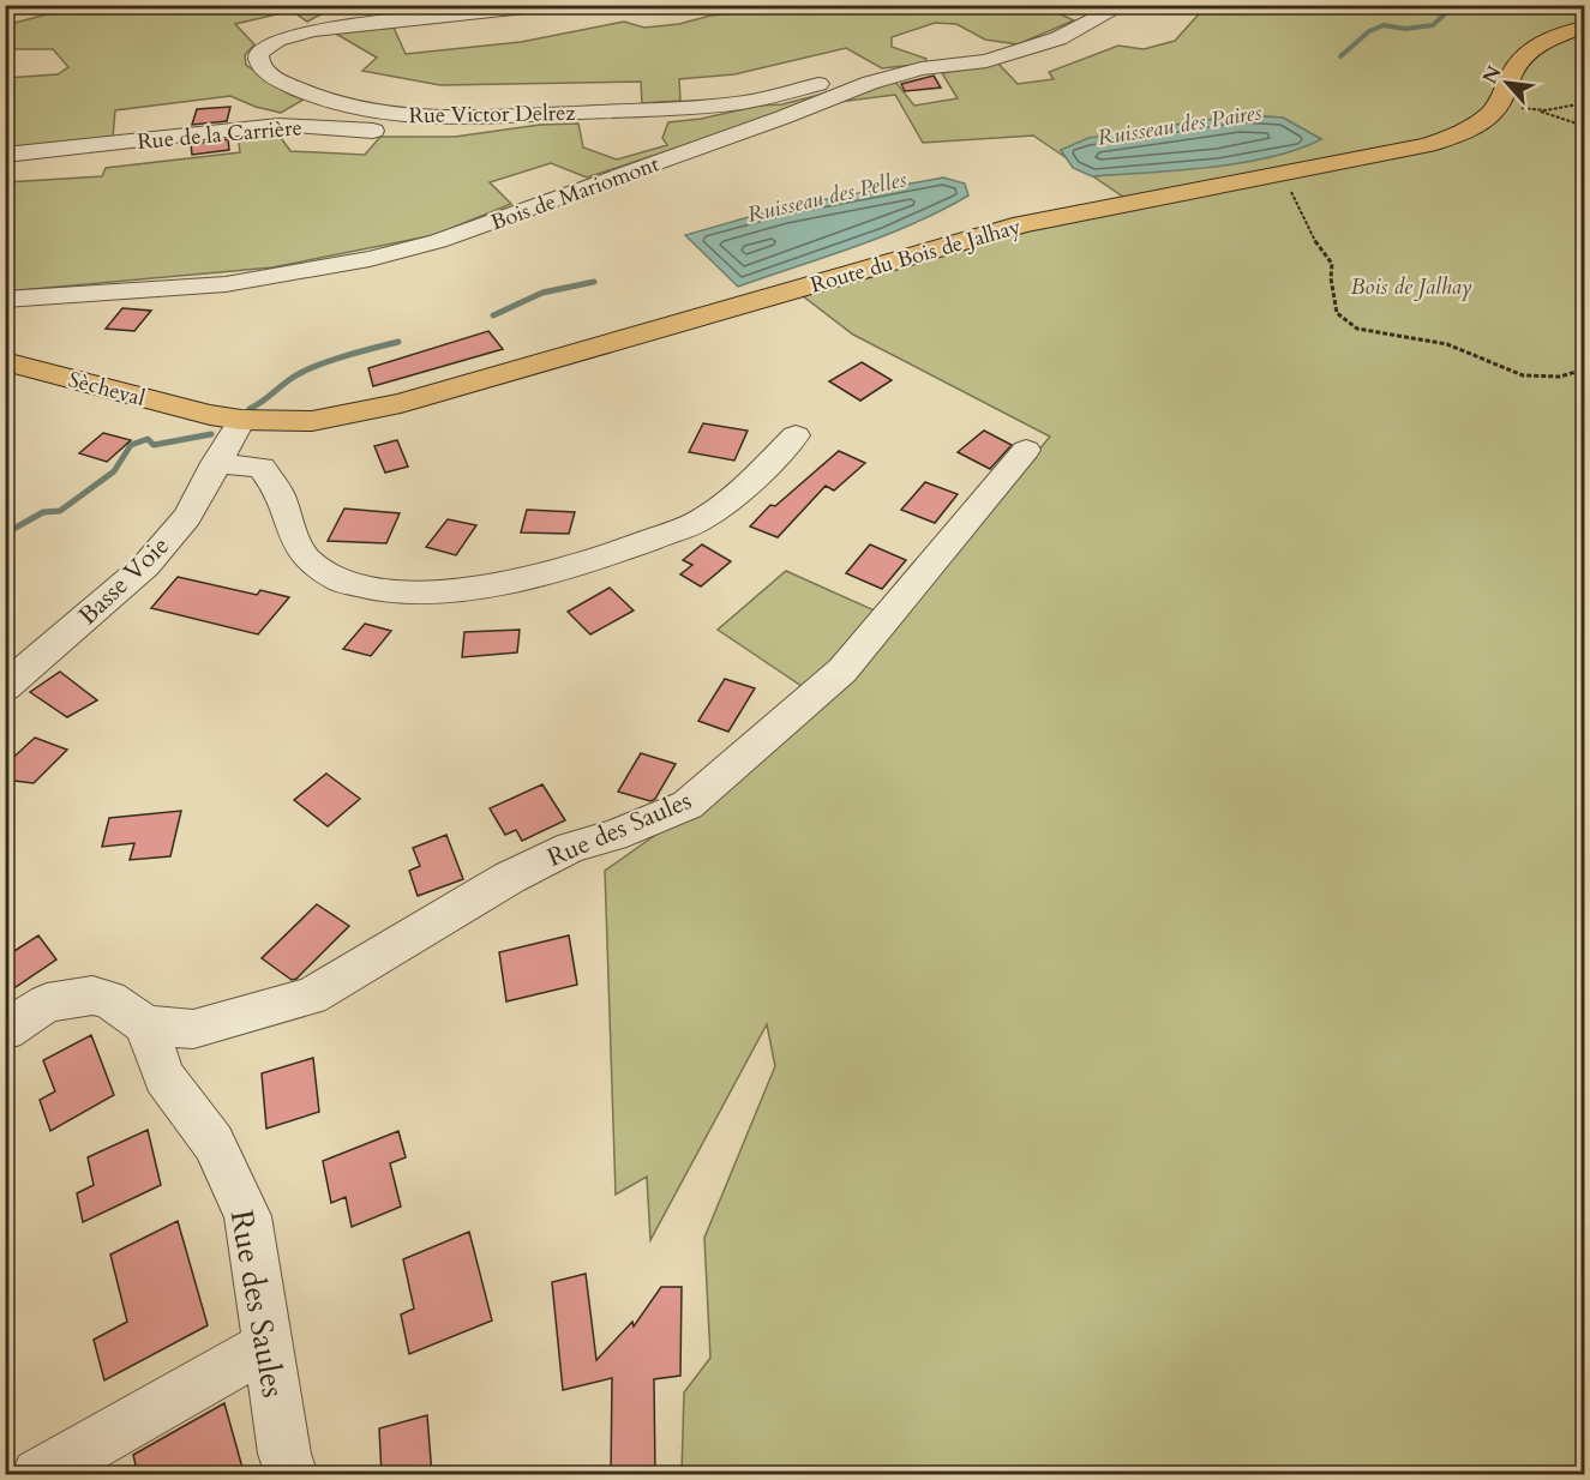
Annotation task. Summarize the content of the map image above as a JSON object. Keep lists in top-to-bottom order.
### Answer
{
  "streets": {
    "main road": ["Route du Bois de Jalhay", "Sècheval"],
    "street": [
      "Rue Victor Delrez",
      "Rue de la Carrière",
      "Bois de Mariomont",
      "Basse Voie",
      "Rue des Saules"
    ]
  },
  "crossings": [
    ["Rue Victor Delrez", "Rue de la Carrière"],
    ["Rue Victor Delrez", "Bois de Mariomont"],
    ["Route du Bois de Jalhay", "Sècheval"],
    ["Route du Bois de Jalhay", "Basse Voie"]
  ],
  "water": ["Ruisseau des Paires", "Ruisseau des Pelles"],
  "parks": ["Bois de Jalhay"],
  "north": "top left"
}
